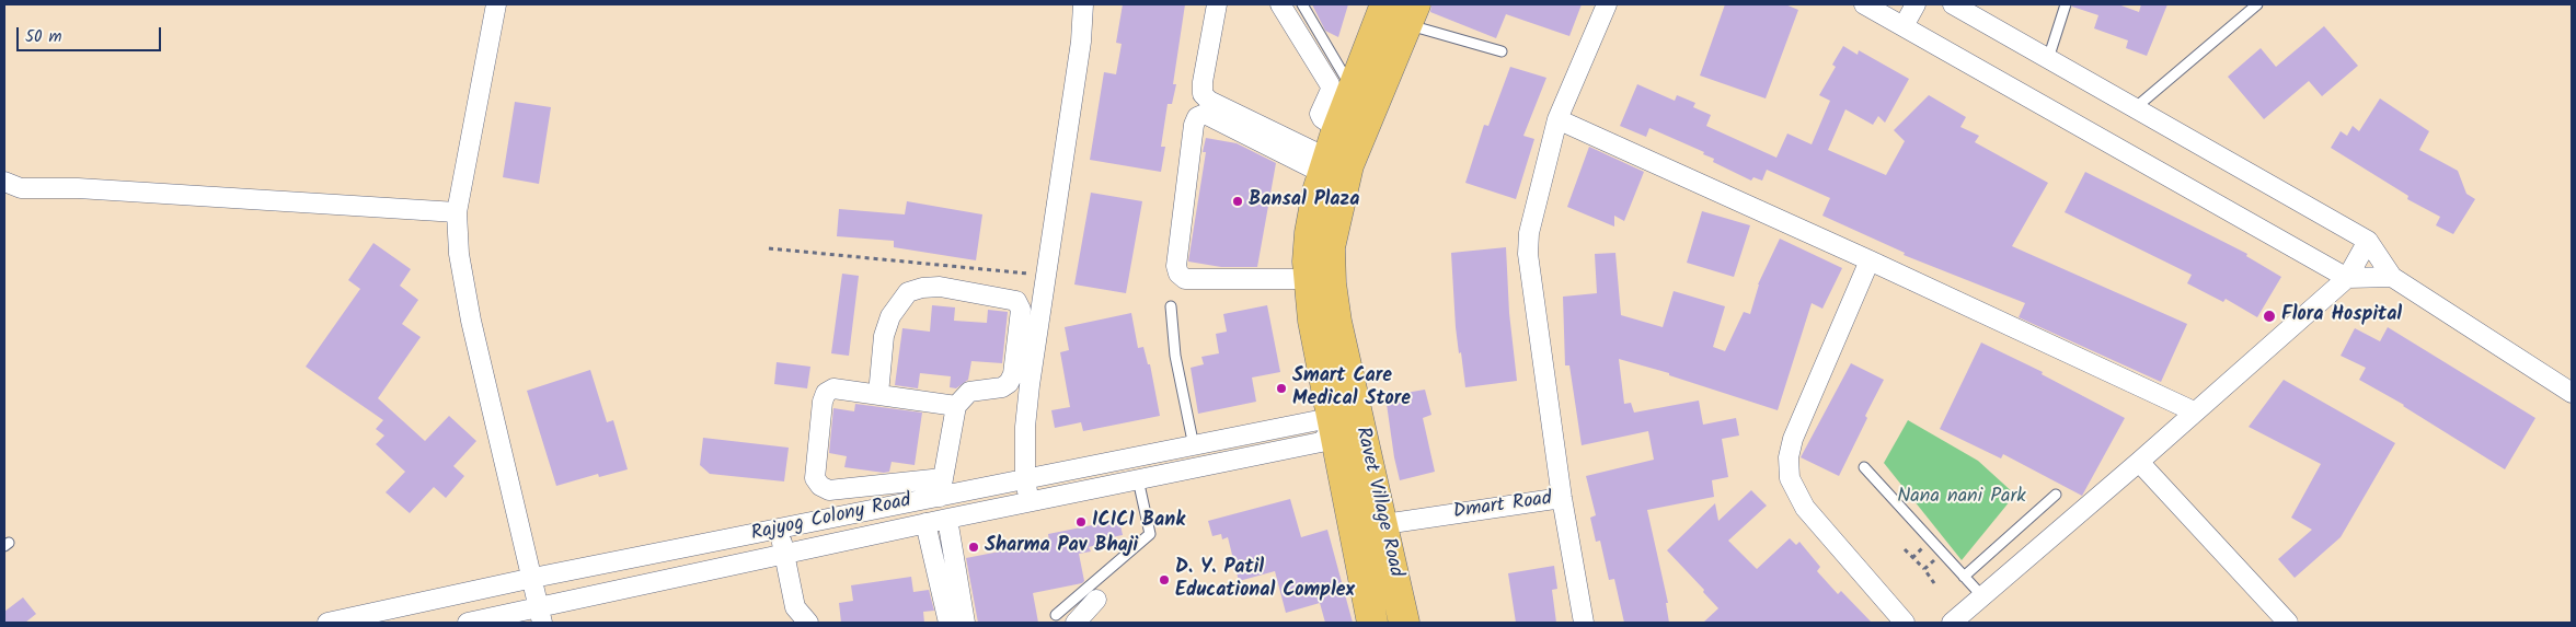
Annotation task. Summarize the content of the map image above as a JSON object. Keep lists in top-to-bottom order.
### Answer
{
  "streets": {
    "main road": ["Ravet Village Road"],
    "street": ["Dmart Road", "Rajyog Colony Road"]
  },
  "crossings": [
    ["Ravet Village Road", "Dmart Road"],
    ["Ravet Village Road", "Rajyog Colony Road"]
  ],
  "parks": ["Nana nani Park"],
  "places": [
    "Bansal Plaza",
    "Flora Hospital",
    "Smart Care Medical Store",
    "ICICI Bank",
    "Sharma Pav Bhaji",
    "D. Y. Patil Educational Complex"
  ],
  "scale_bar": "50 m"
}
